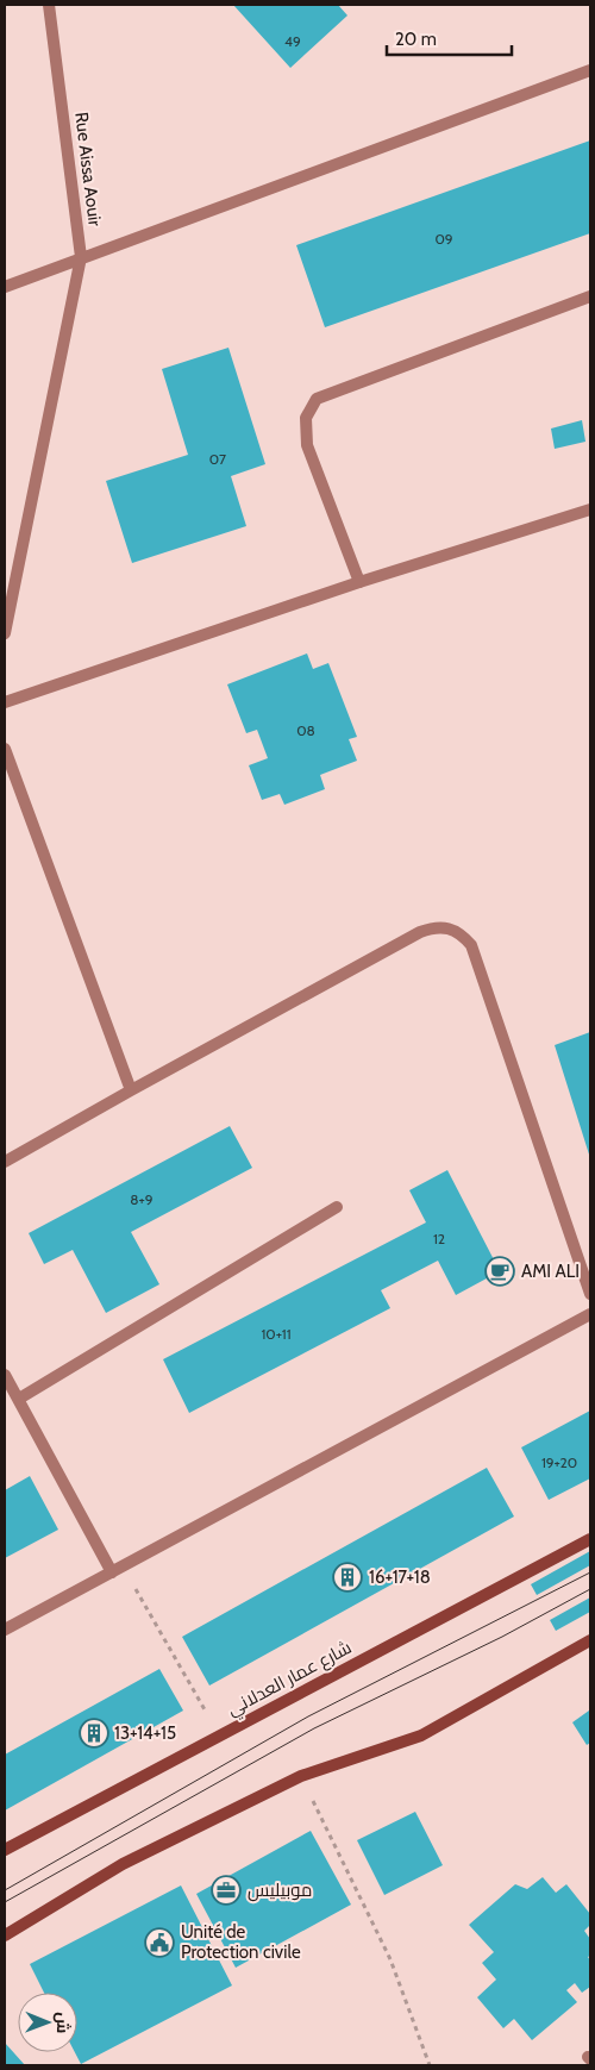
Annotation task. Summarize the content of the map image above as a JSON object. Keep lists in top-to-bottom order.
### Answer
{
  "streets": {
    "main road": ["شارع عمار العدلاني"],
    "street": ["Rue Aissa Aouir"]
  },
  "places": {
    "cafe": ["AMI ALI"],
    "building": ["16+17+18", "13+14+15"],
    "office": ["موبيليس"],
    "public building": ["Unité de Protection civile"]
  },
  "house_numbers": [
    "49",
    "09",
    "07",
    "08",
    "8+9",
    "12",
    "10+11",
    "19+20"
  ],
  "scale_bar": "20 m",
  "north": "right"
}
